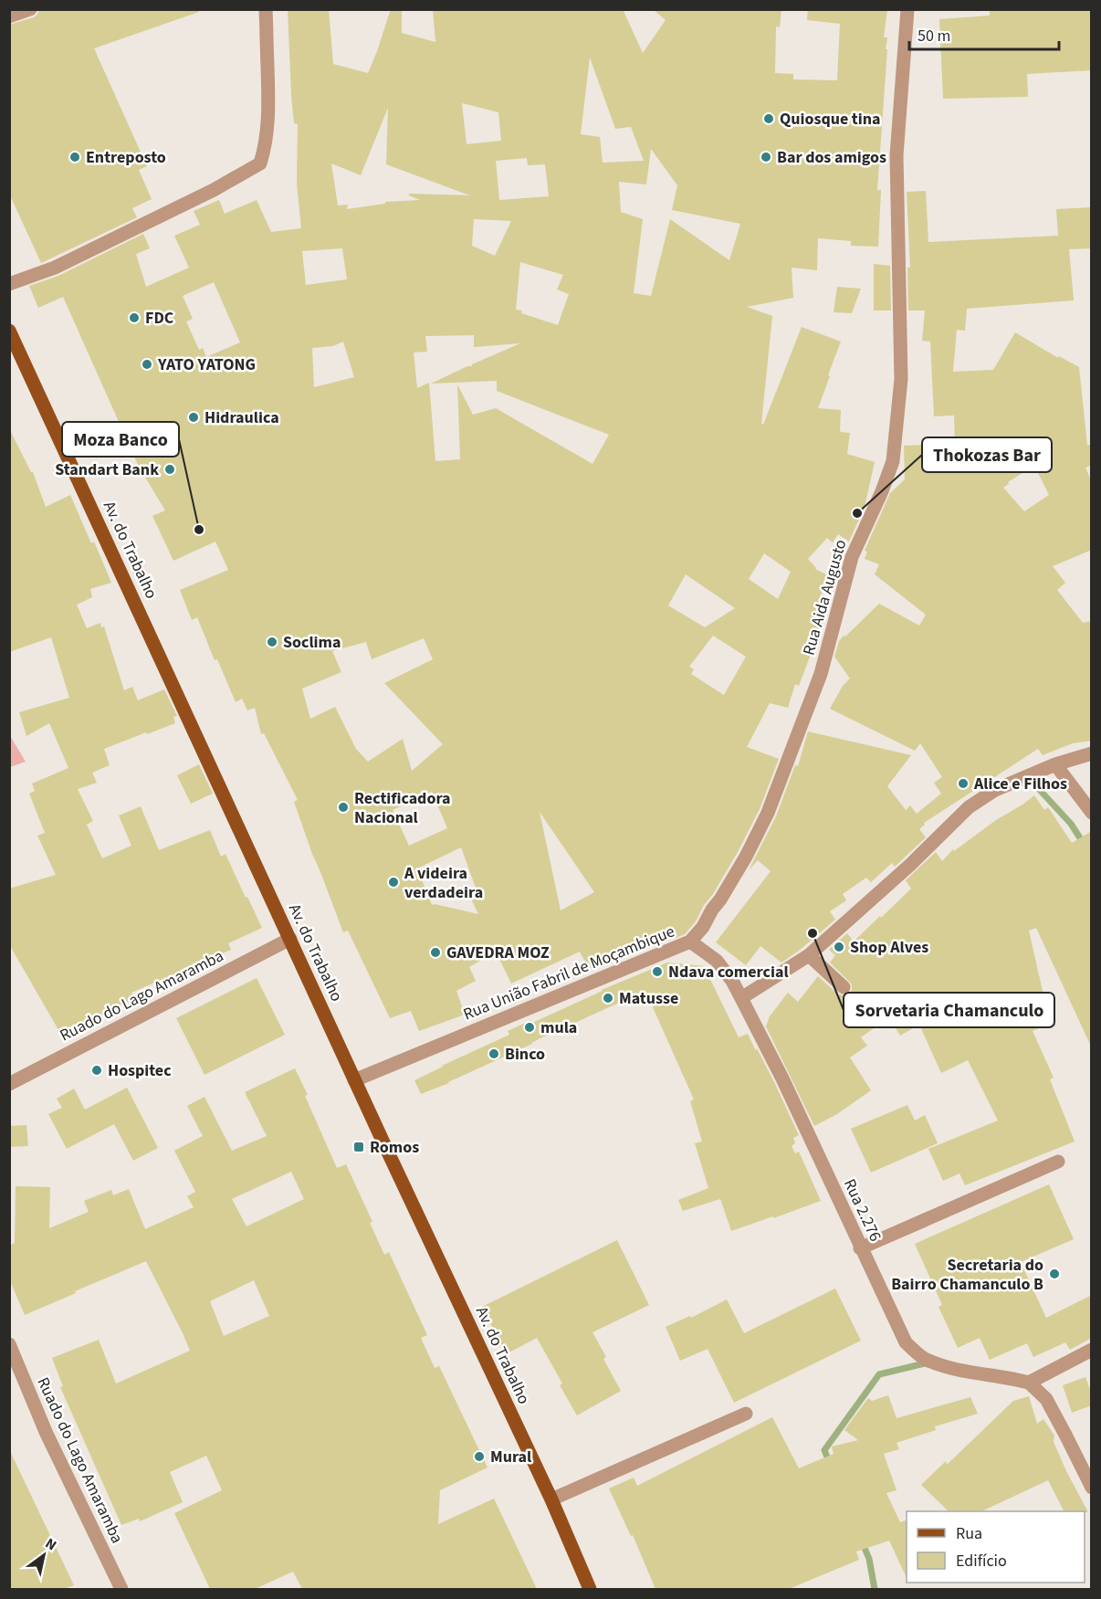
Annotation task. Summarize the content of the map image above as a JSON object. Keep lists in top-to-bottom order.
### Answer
{
  "streets": {
    "main road": ["Av. do Trabalho"],
    "street": [
      "Rua Aida Augusto",
      "Rua União Fabril de Moçambique",
      "Ruado do Lago Amaramba",
      "Rua 2.276"
    ]
  },
  "crossings": [
    ["Av. do Trabalho", "Rua União Fabril de Moçambique"],
    ["Av. do Trabalho", "Ruado do Lago Amaramba"],
    ["Rua Aida Augusto", "Rua União Fabril de Moçambique"],
    ["Rua União Fabril de Moçambique", "Rua 2.276"]
  ],
  "places": {
    "other": [
      "Quiosque tina",
      "Entreposto",
      "Bar dos amigos",
      "FDC",
      "YATO YATONG",
      "Hidraulica",
      "Standart Bank",
      "Thokozas Bar",
      "Moza Banco",
      "Soclima",
      "Alice e Filhos",
      "Rectificadora Nacional",
      "A videira verdadeira",
      "Sorvetaria Chamanculo",
      "Shop Alves",
      "GAVEDRA MOZ",
      "Ndava comercial",
      "Matusse",
      "mula",
      "Binco",
      "Hospitec",
      "Secretaria do Bairro Chamanculo B",
      "Mural"
    ],
    "transit": ["Romos"]
  },
  "legend": ["Rua", "Edifício"],
  "scale_bar": "50 m",
  "north": "top right"
}
